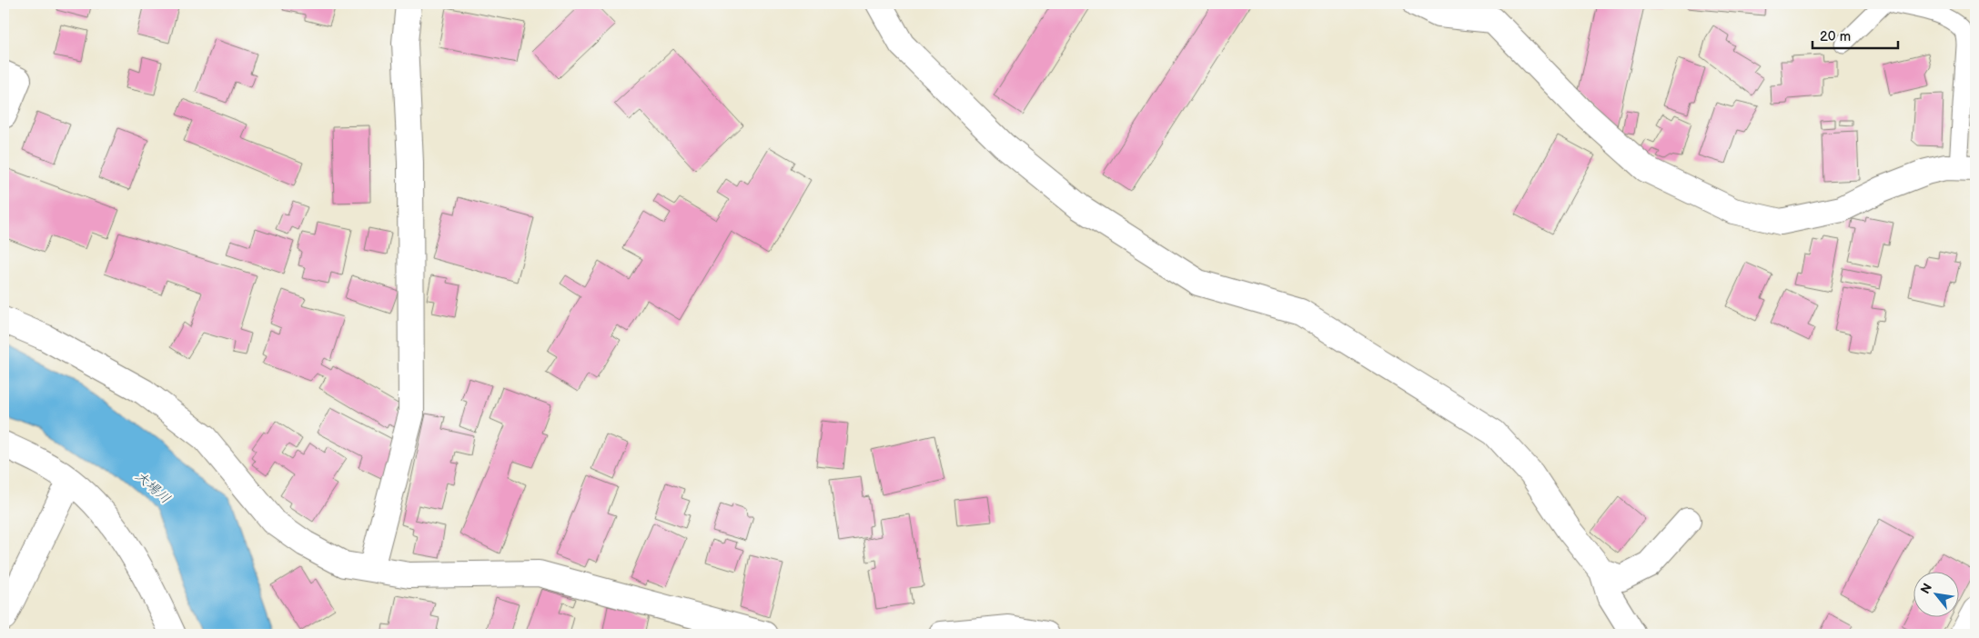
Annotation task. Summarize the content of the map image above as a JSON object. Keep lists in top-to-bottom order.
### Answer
{
  "water": ["大場川"],
  "scale_bar": "20 m",
  "north": "top left"
}
